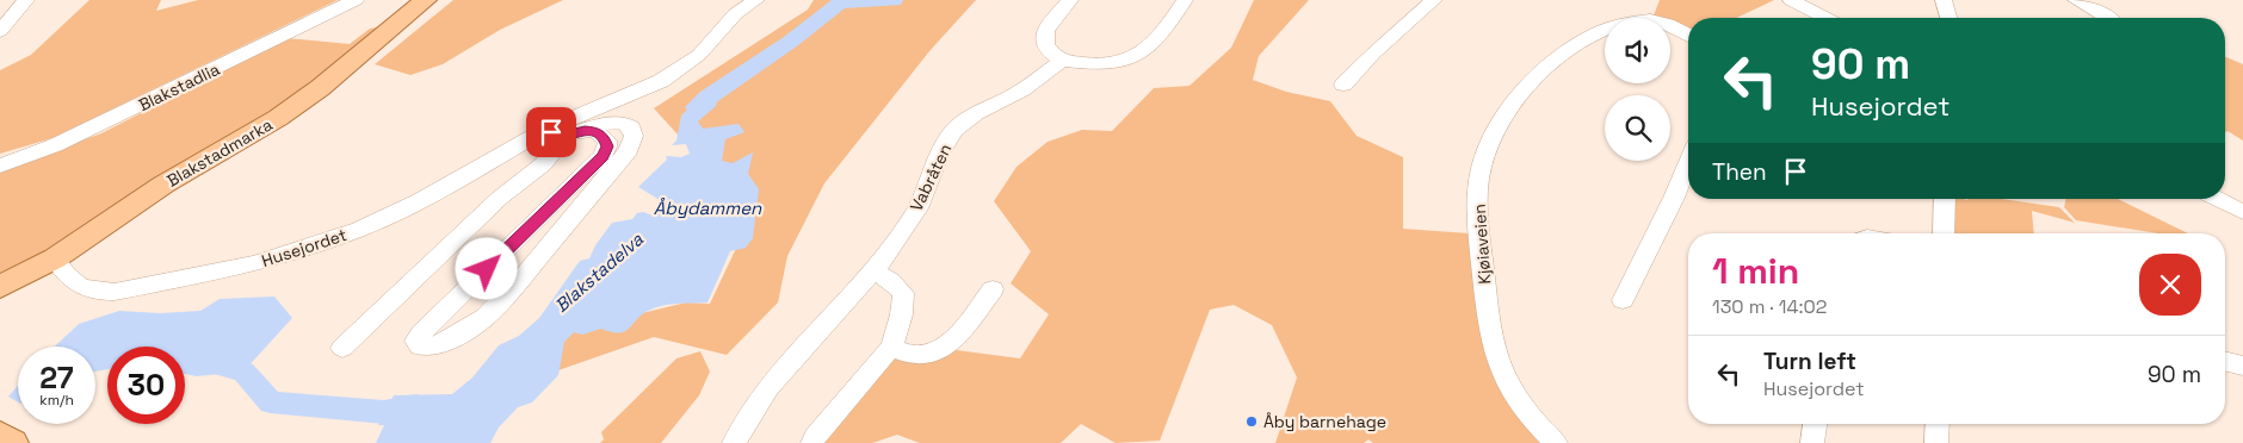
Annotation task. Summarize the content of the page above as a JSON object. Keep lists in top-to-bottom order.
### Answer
{
  "streets": {
    "main road": ["Blakstadmarka"],
    "street": [
      "Blakstadlia",
      "Vabråten",
      "Kjøiaveien",
      "Husejordet"
    ]
  },
  "crossings": [
    ["Blakstadmarka", "Husejordet"]
  ],
  "water": ["Åbydammen", "Blakstadelva"],
  "places": ["Åby barnehage"],
  "page": {
    "turn": ["90 m", "Husejordet"],
    "then": "Then",
    "heading": ["1 min", "130 m · 14:02"],
    "list": [
      {
        "name": "Turn left",
        "note": "Husejordet",
        "value": "90 m"
      }
    ],
    "speed": "27 km/h",
    "limit": "30"
  }
}
